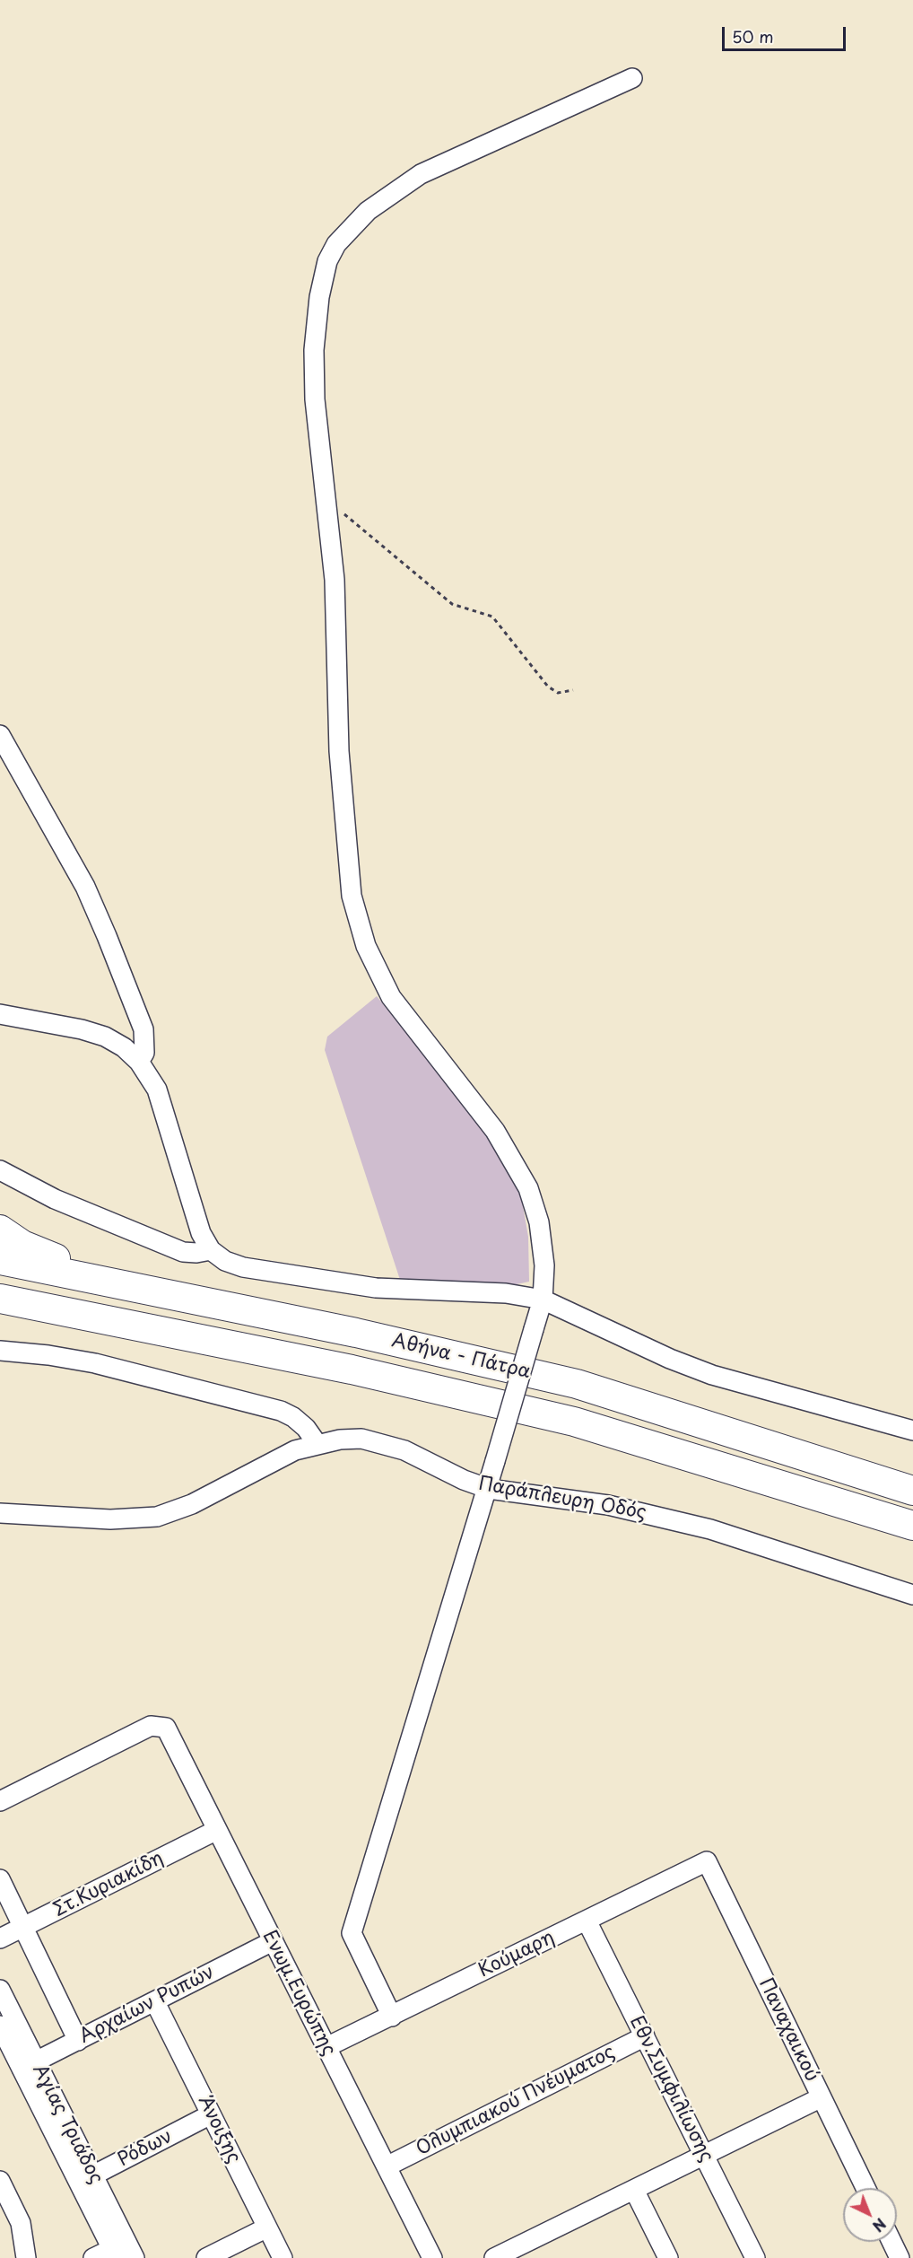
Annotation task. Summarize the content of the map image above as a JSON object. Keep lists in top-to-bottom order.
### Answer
{
  "streets": {
    "highway": ["Αθήνα - Πάτρα"],
    "street": [
      "Παράπλευρη Οδός",
      "Στ.Κυριακίδη",
      "Κούμαρη",
      "Ενωμ.Ευρώπης",
      "Αρχαίων Ρυπών",
      "Παναχαικού",
      "Εθν.Συμφιλίωσης",
      "Ολυμπιακού Πνέυματος",
      "Αγίας Τριάδος",
      "Άνοιξης",
      "Ρόδων"
    ]
  },
  "crossings": [
    ["Στ.Κυριακίδη", "Ενωμ.Ευρώπης"],
    ["Κούμαρη", "Ενωμ.Ευρώπης"],
    ["Κούμαρη", "Παναχαικού"],
    ["Κούμαρη", "Εθν.Συμφιλίωσης"],
    ["Ενωμ.Ευρώπης", "Αρχαίων Ρυπών"],
    ["Ενωμ.Ευρώπης", "Ολυμπιακού Πνέυματος"],
    ["Αρχαίων Ρυπών", "Αγίας Τριάδος"],
    ["Αρχαίων Ρυπών", "Άνοιξης"],
    ["Εθν.Συμφιλίωσης", "Ολυμπιακού Πνέυματος"],
    ["Αγίας Τριάδος", "Ρόδων"],
    ["Άνοιξης", "Ρόδων"]
  ],
  "scale_bar": "50 m",
  "north": "bottom right"
}
